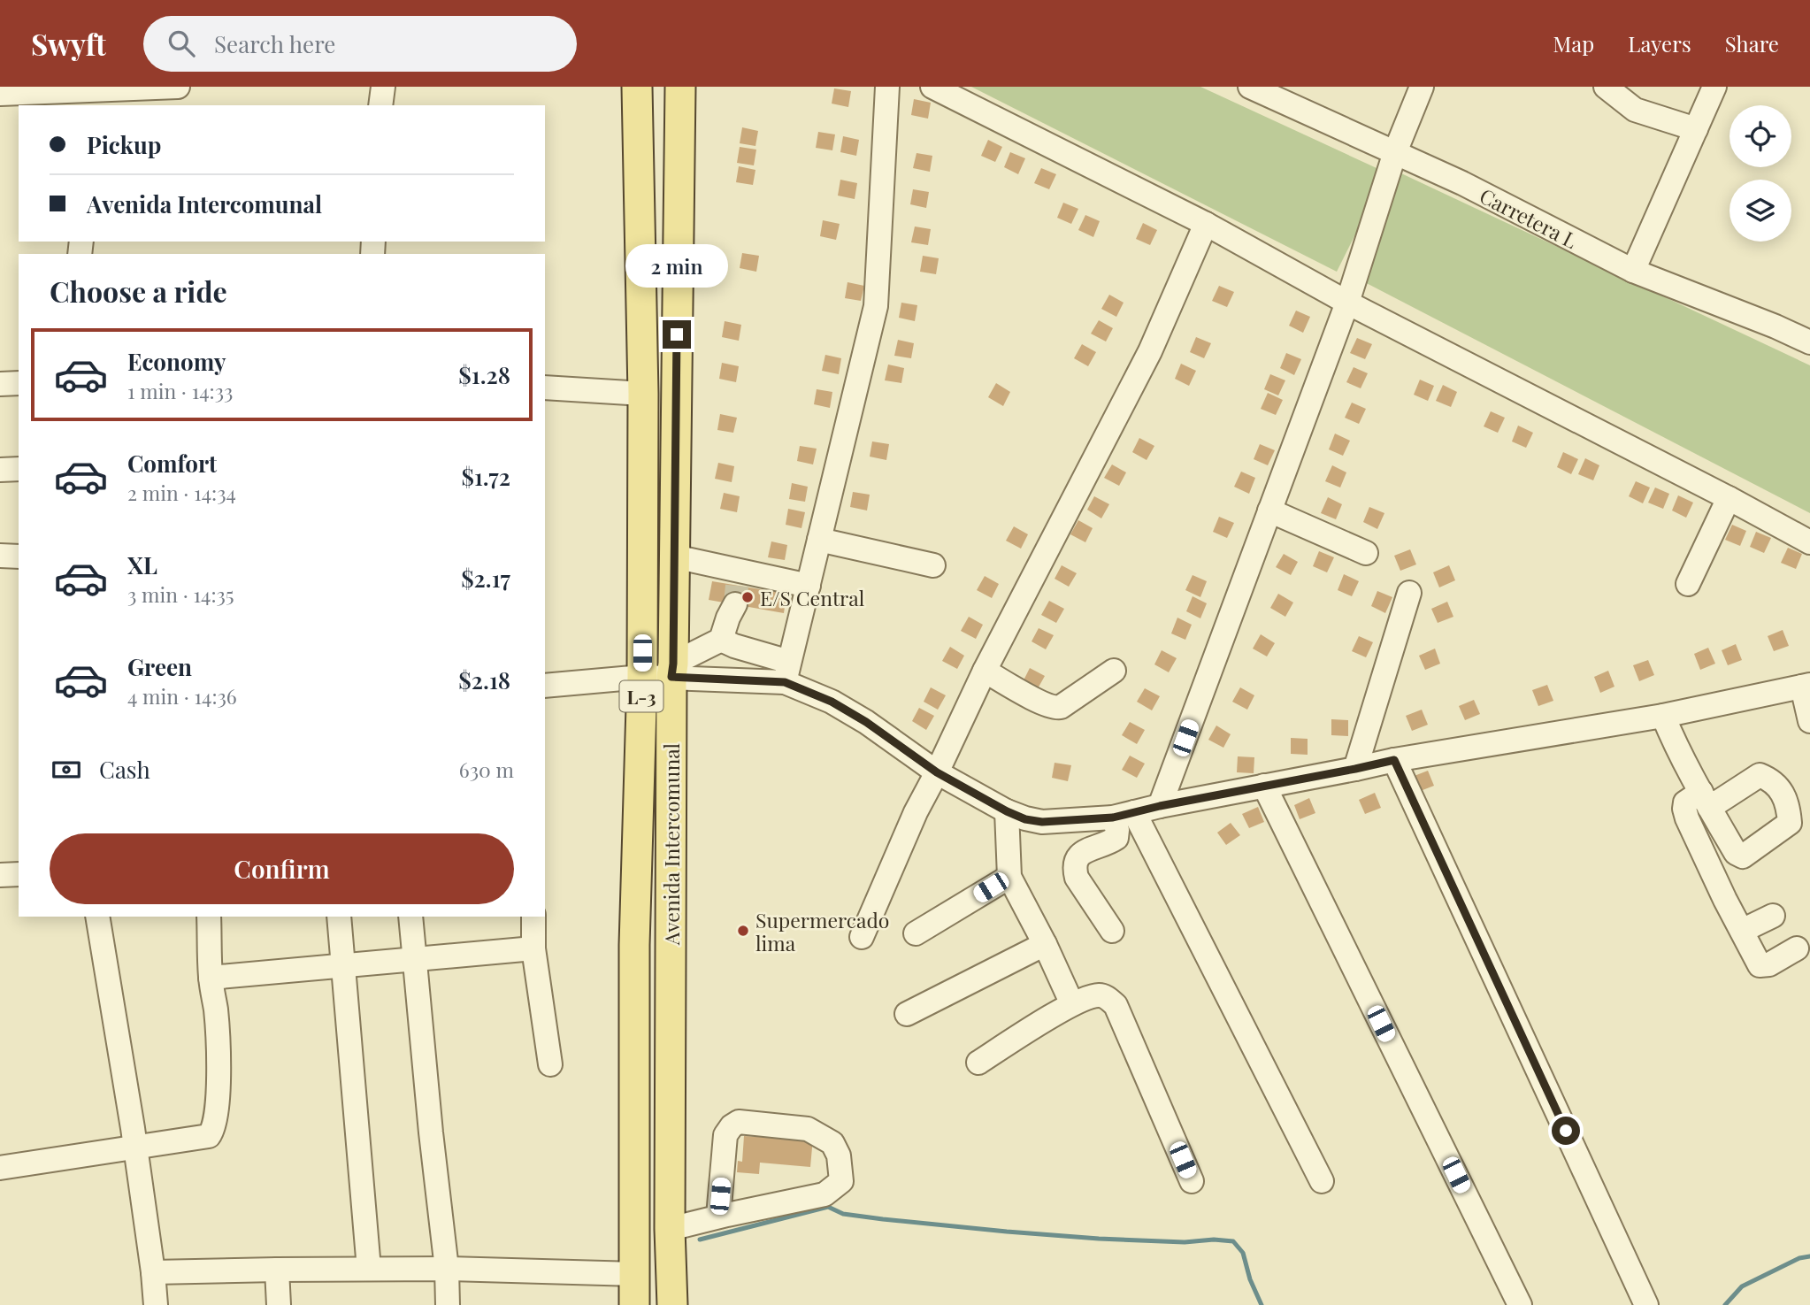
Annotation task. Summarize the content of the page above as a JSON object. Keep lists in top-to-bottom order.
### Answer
{
  "streets": {
    "main road": ["L-3", "Avenida Intercomunal"],
    "street": ["Carretera L"]
  },
  "places": ["E/S Central", "Supermercado lima"],
  "page": {
    "header": "Swyft",
    "search": "Search here",
    "nav": ["Map", "Layers", "Share"],
    "banner": ["Pickup", "Avenida Intercomunal"],
    "bubble": "2 min",
    "heading": "Choose a ride",
    "list": [
      {
        "name": "Economy",
        "note": "1 min · 14:33",
        "value": "$1.28"
      },
      {
        "name": "Comfort",
        "note": "2 min · 14:34",
        "value": "$1.72"
      },
      {
        "name": "XL",
        "note": "3 min · 14:35",
        "value": "$2.17"
      },
      {
        "name": "Green",
        "note": "4 min · 14:36",
        "value": "$2.18"
      }
    ],
    "pay": ["Cash", "630 m"],
    "buttons": "Confirm"
  }
}
